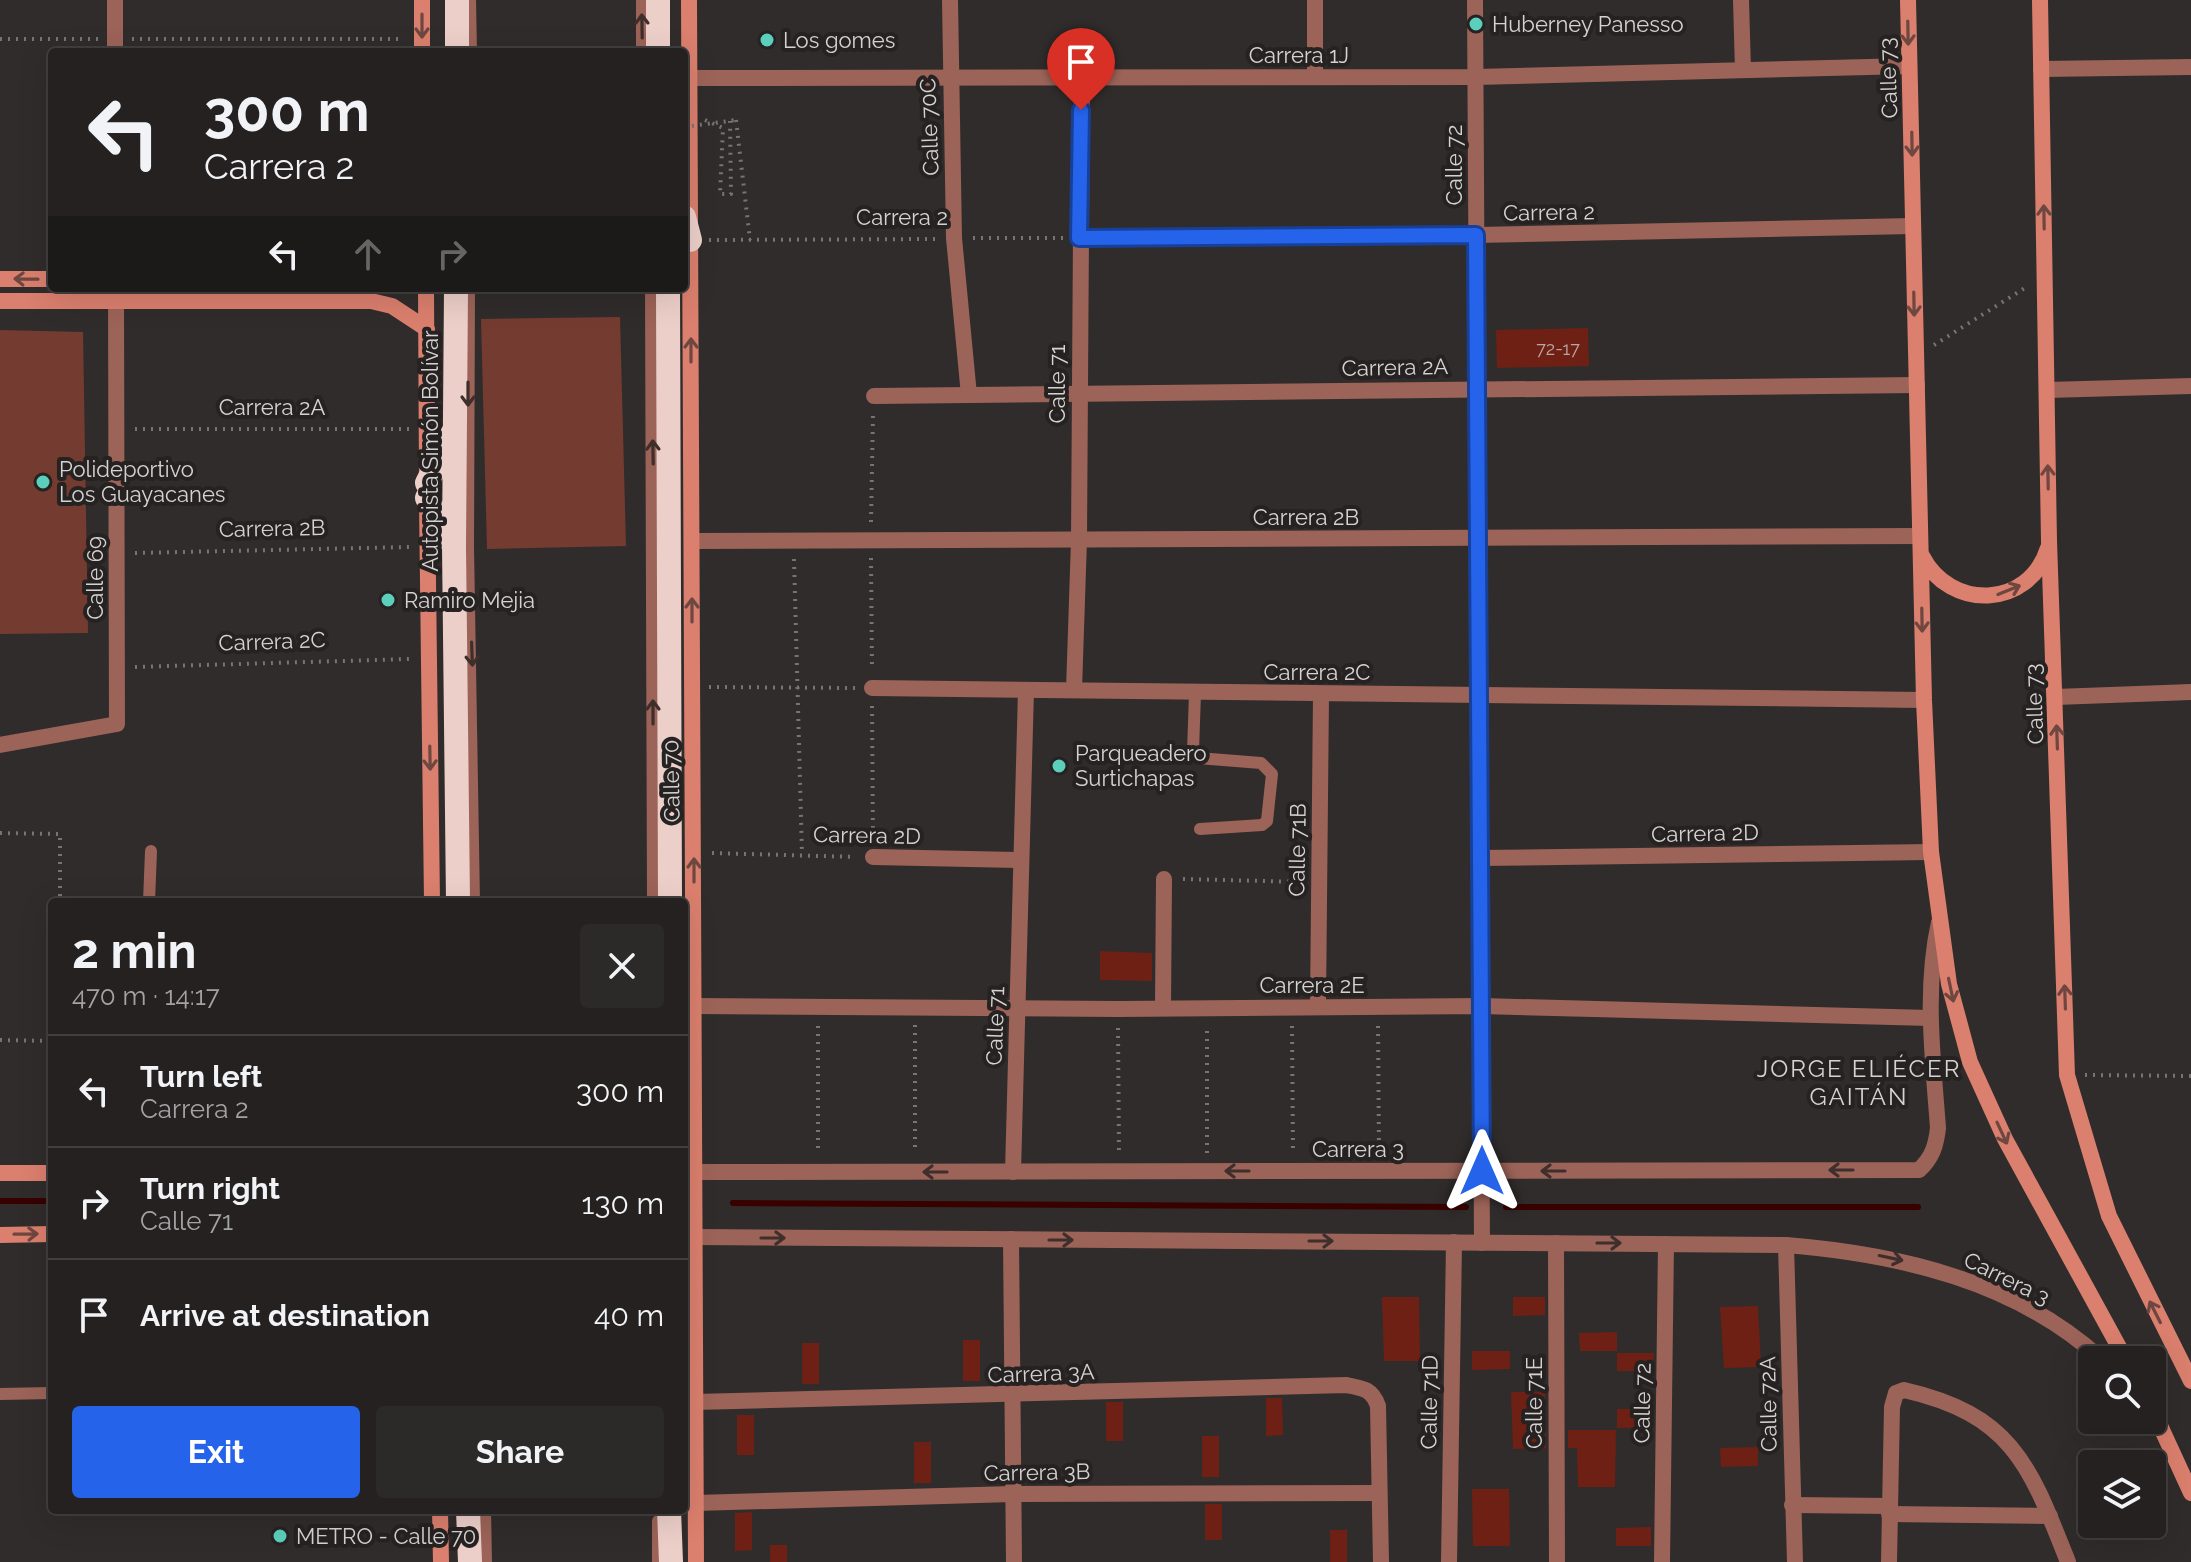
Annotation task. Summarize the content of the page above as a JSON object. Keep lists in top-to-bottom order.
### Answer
{
  "streets": {
    "highway": ["Autopista Simón Bolívar"],
    "main road": ["Calle 73", "Calle 70"],
    "street": [
      "Carrera 1J",
      "Calle 70C",
      "Calle 72",
      "Carrera 2",
      "Carrera 2A",
      "Calle 71",
      "Carrera 2B",
      "Calle 69",
      "Carrera 2C",
      "Carrera 2D",
      "Calle 71B",
      "Carrera 2E",
      "Carrera 3",
      "Carrera 3A",
      "Calle 71D",
      "Calle 71E",
      "Calle 72A",
      "Carrera 3B"
    ]
  },
  "crossings": [
    ["Carrera 1J", "Calle 73"],
    ["Carrera 1J", "Calle 70C"],
    ["Carrera 1J", "Calle 72"],
    ["Carrera 1J", "Calle 71"],
    ["Carrera 1J", "Calle 70"],
    ["Calle 73", "Carrera 2"],
    ["Calle 73", "Carrera 2A"],
    ["Calle 73", "Carrera 2B"],
    ["Calle 73", "Carrera 2C"],
    ["Calle 73", "Carrera 2D"],
    ["Calle 73", "Carrera 3"],
    ["Calle 70C", "Carrera 2"],
    ["Calle 70C", "Carrera 2A"],
    ["Calle 72", "Carrera 2"],
    ["Calle 72", "Carrera 2A"],
    ["Calle 72", "Carrera 2B"],
    ["Calle 72", "Carrera 2C"],
    ["Calle 72", "Carrera 2D"],
    ["Calle 72", "Carrera 2E"],
    ["Calle 72", "Carrera 3"],
    ["Carrera 2", "Calle 71"],
    ["Carrera 2", "Calle 70"],
    ["Carrera 2A", "Calle 71"],
    ["Carrera 2A", "Calle 69"],
    ["Calle 71", "Carrera 2B"],
    ["Calle 71", "Carrera 2C"],
    ["Calle 71", "Carrera 2D"],
    ["Calle 71", "Carrera 2E"],
    ["Calle 71", "Carrera 3"],
    ["Carrera 2B", "Calle 69"],
    ["Carrera 2B", "Calle 70"],
    ["Calle 69", "Carrera 2C"],
    ["Carrera 2C", "Calle 71B"],
    ["Calle 70", "Carrera 2E"],
    ["Calle 70", "Carrera 3"],
    ["Calle 70", "Carrera 3A"],
    ["Calle 70", "Carrera 3B"],
    ["Calle 71B", "Carrera 2E"],
    ["Carrera 2E", "Carrera 3"],
    ["Carrera 3", "Calle 71D"],
    ["Carrera 3", "Calle 71E"],
    ["Carrera 3", "Calle 72A"],
    ["Carrera 3A", "Carrera 3B"]
  ],
  "one_way": ["Calle 70"],
  "districts": ["JORGE ELIÉCER GAITÁN"],
  "places": [
    "Huberney Panesso",
    "Los gomes",
    "Polideportivo Los Guayacanes",
    "Ramiro Mejia",
    "Parqueadero Surtichapas",
    "METRO - Calle 70"
  ],
  "house_numbers": ["72-17"],
  "page": {
    "turn": ["300 m", "Carrera 2"],
    "heading": ["2 min", "470 m · 14:17"],
    "list": [
      {
        "name": "Turn left",
        "note": "Carrera 2",
        "value": "300 m"
      },
      {
        "name": "Turn right",
        "note": "Calle 71",
        "value": "130 m"
      },
      {
        "name": "Arrive at destination",
        "value": "40 m"
      }
    ],
    "buttons": ["Exit", "Share"]
  }
}
